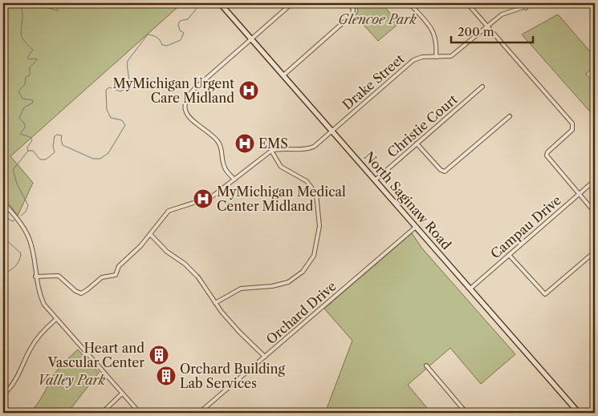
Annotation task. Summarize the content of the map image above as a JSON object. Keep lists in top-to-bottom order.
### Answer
{
  "streets": {
    "main road": ["North Saginaw Road"],
    "street": [
      "Drake Street",
      "Christie Court",
      "Campau Drive",
      "Orchard Drive"
    ]
  },
  "crossings": [
    ["Drake Street", "North Saginaw Road"],
    ["Christie Court", "North Saginaw Road"],
    ["North Saginaw Road", "Campau Drive"],
    ["North Saginaw Road", "Orchard Drive"]
  ],
  "parks": ["Glencoe Park", "Valley Park"],
  "places": {
    "hospital": ["MyMichigan Urgent Care Midland", "EMS", "MyMichigan Medical Center Midland"],
    "building": ["Heart and Vascular Center", "Orchard Building Lab Services"]
  },
  "scale_bar": "200 m"
}
